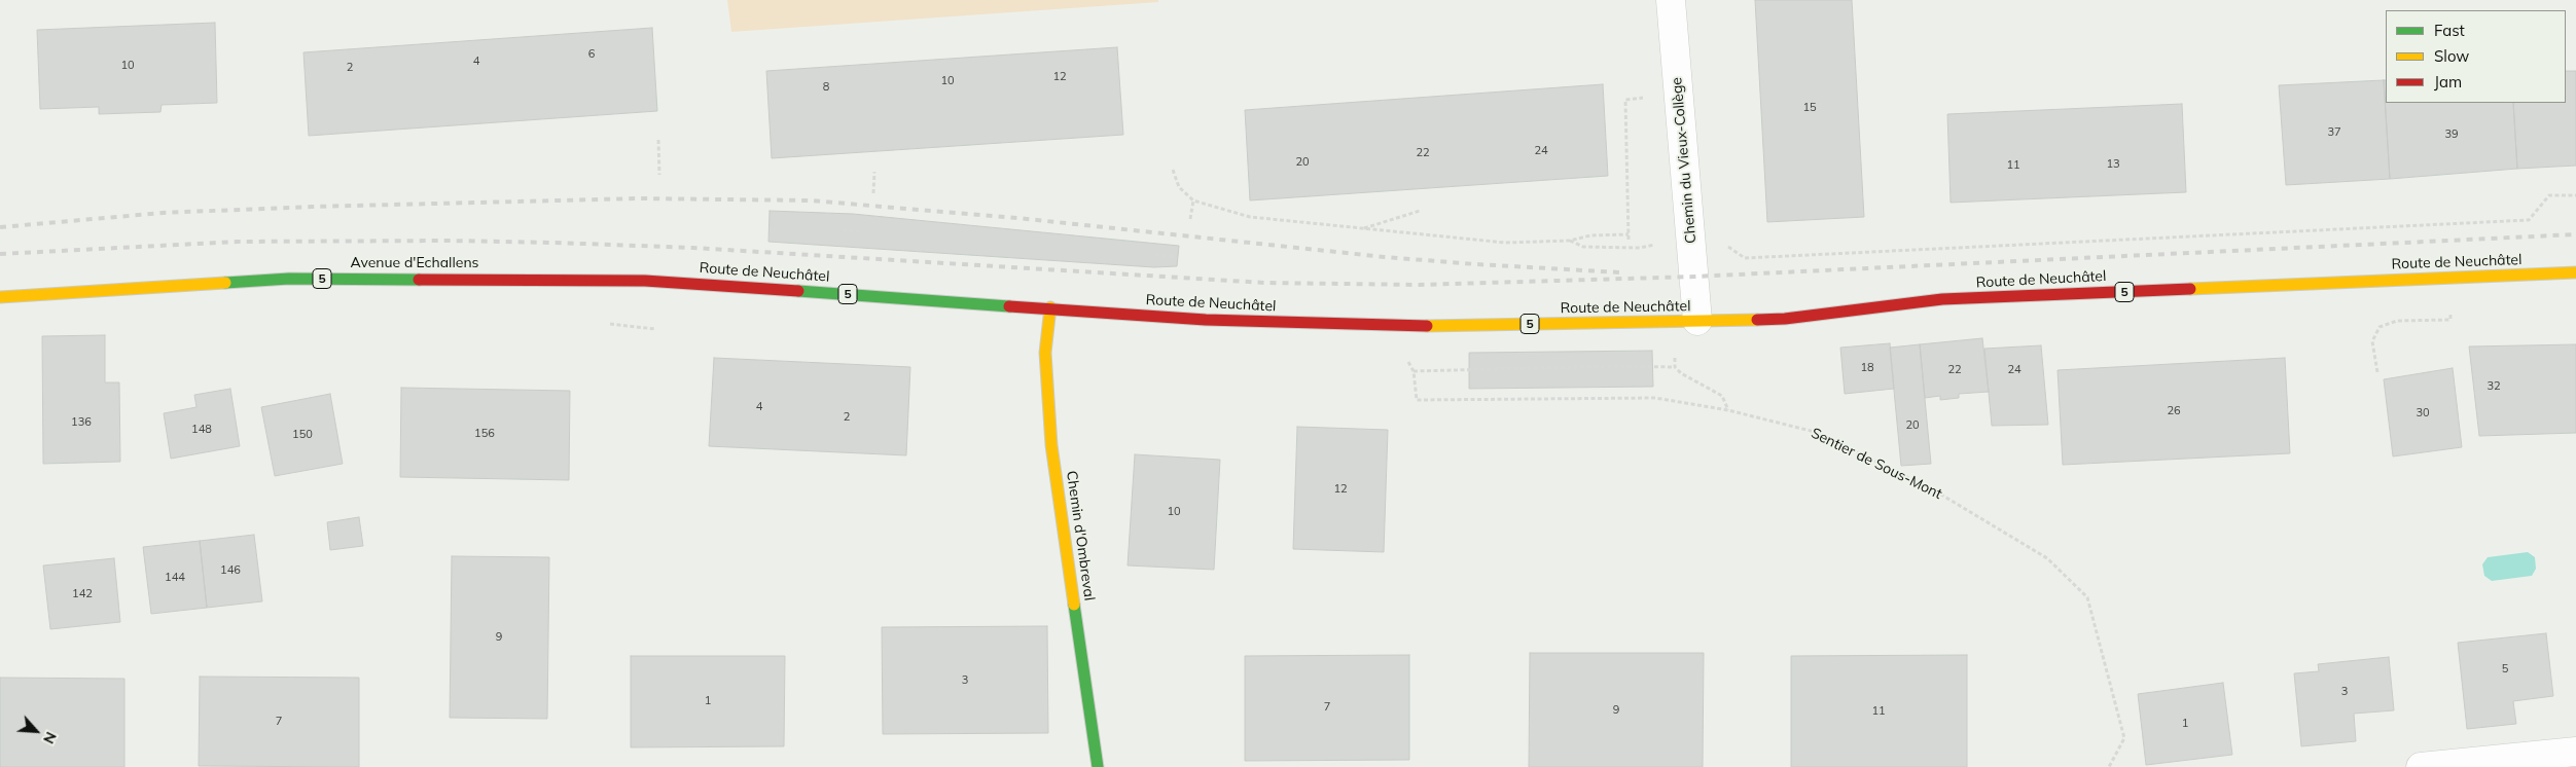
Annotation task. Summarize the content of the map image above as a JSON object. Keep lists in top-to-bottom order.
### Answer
{
  "streets": {
    "main road": [
      "Route de Neuchâtel",
      "Avenue d'Echallens",
      "5",
      "Chemin d'Ombreval"
    ],
    "street": ["Chemin du Vieux-Collège"],
    "path": ["Sentier de Sous-Mont"]
  },
  "crossings": [
    ["Chemin du Vieux-Collège", "Route de Neuchâtel"],
    ["Route de Neuchâtel", "Avenue d'Echallens"],
    ["Route de Neuchâtel", "Sentier de Sous-Mont"],
    ["Route de Neuchâtel", "Chemin d'Ombreval"]
  ],
  "house_numbers": [
    "6",
    "4",
    "10",
    "2",
    "12",
    "10",
    "8",
    "15",
    "37",
    "39",
    "24",
    "22",
    "20",
    "13",
    "11",
    "18",
    "22",
    "24",
    "32",
    "4",
    "26",
    "30",
    "2",
    "136",
    "20",
    "148",
    "156",
    "150",
    "12",
    "10",
    "146",
    "144",
    "142",
    "9",
    "5",
    "3",
    "3",
    "1",
    "7",
    "9",
    "11",
    "7",
    "1"
  ],
  "legend": ["Fast", "Slow", "Jam"],
  "north": "bottom right"
}
